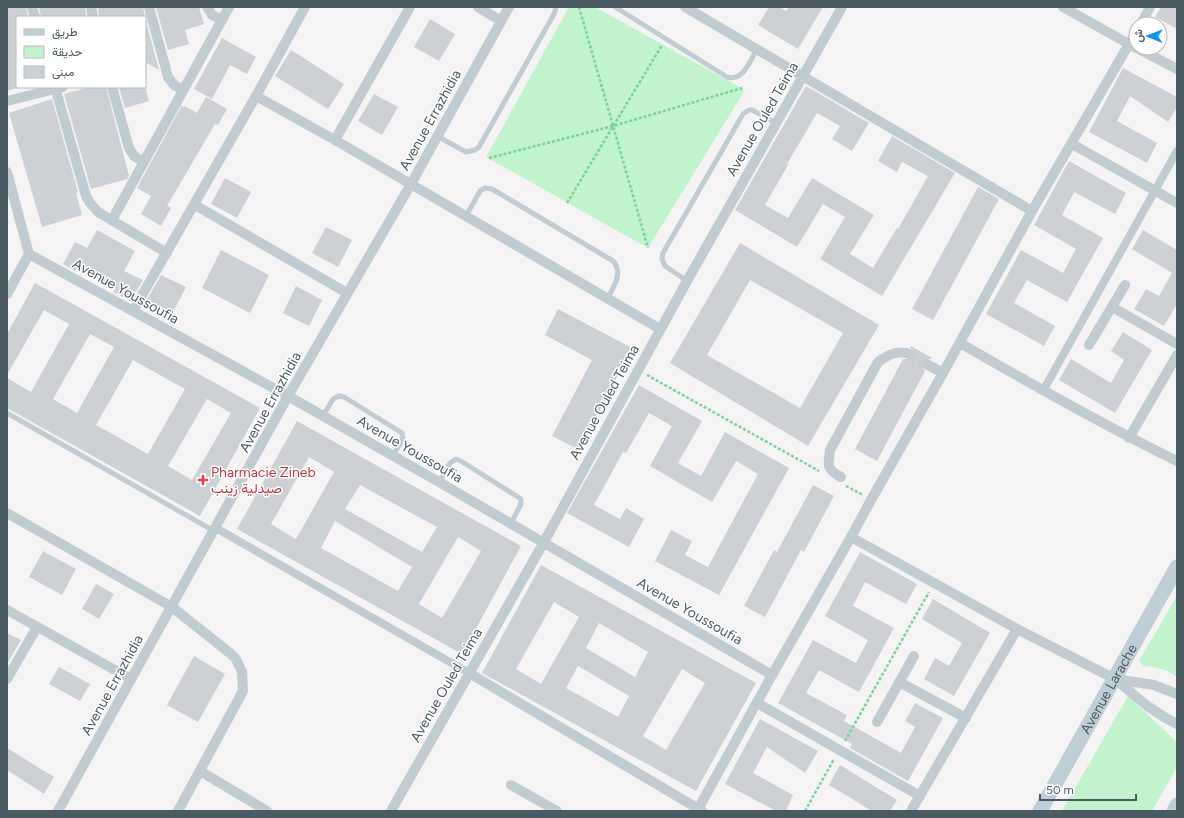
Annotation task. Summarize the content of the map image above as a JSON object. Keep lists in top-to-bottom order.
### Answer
{
  "streets": {
    "main road": ["Avenue Larache"],
    "street": ["Avenue Ouled Teima", "Avenue Errazhidia", "Avenue Youssoufia"]
  },
  "crossings": [
    ["Avenue Ouled Teima", "Avenue Youssoufia"],
    ["Avenue Errazhidia", "Avenue Youssoufia"]
  ],
  "places": {
    "health": ["Pharmacie Zineb صيدلية زينب"]
  },
  "legend": ["طريق", "حديقة", "مبنى"],
  "scale_bar": "50 m",
  "north": "left"
}
